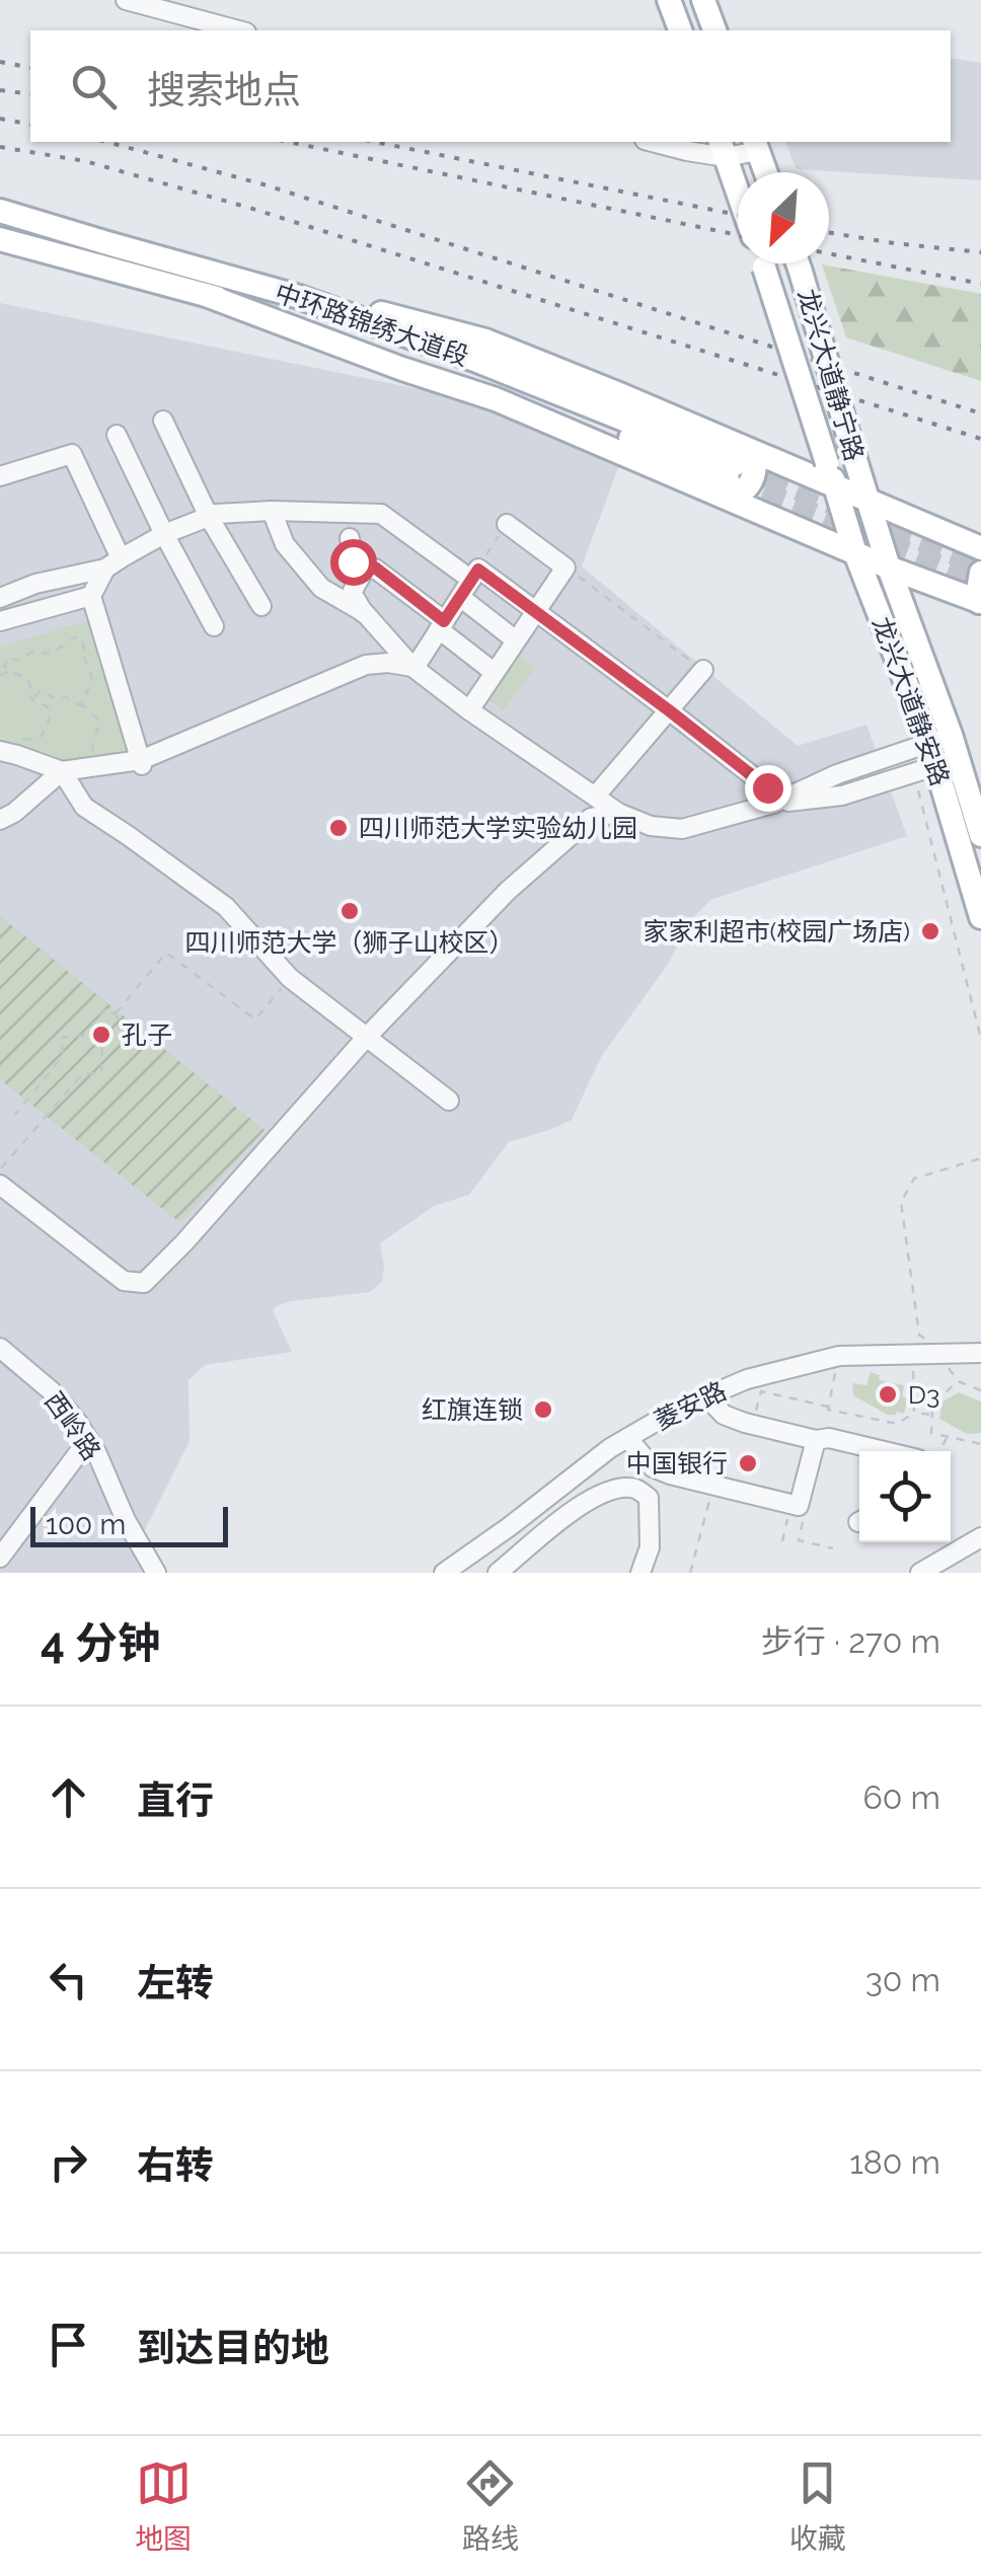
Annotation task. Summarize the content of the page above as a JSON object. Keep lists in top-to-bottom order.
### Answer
{
  "streets": {
    "main road": ["中环路锦绣大道段", "龙兴大道静宁路", "龙兴大道静安路"],
    "street": ["菱安路", "西岭路"]
  },
  "crossings": [
    ["龙兴大道静宁路", "龙兴大道静安路"]
  ],
  "places": [
    "四川师范大学实验幼儿园",
    "四川师范大学（狮子山校区）",
    "家家利超市(校园广场店)",
    "孔子",
    "D3",
    "红旗连锁",
    "中国银行"
  ],
  "scale_bar": "100 m",
  "north": "bottom left",
  "page": {
    "search": "搜索地点",
    "scale": "100 m",
    "heading": ["4 分钟", "步行 · 270 m"],
    "list": [
      ["直行", "60 m"],
      ["左转", "30 m"],
      ["右转", "180 m"],
      "到达目的地"
    ],
    "nav": ["地图", "路线", "收藏"]
  }
}
